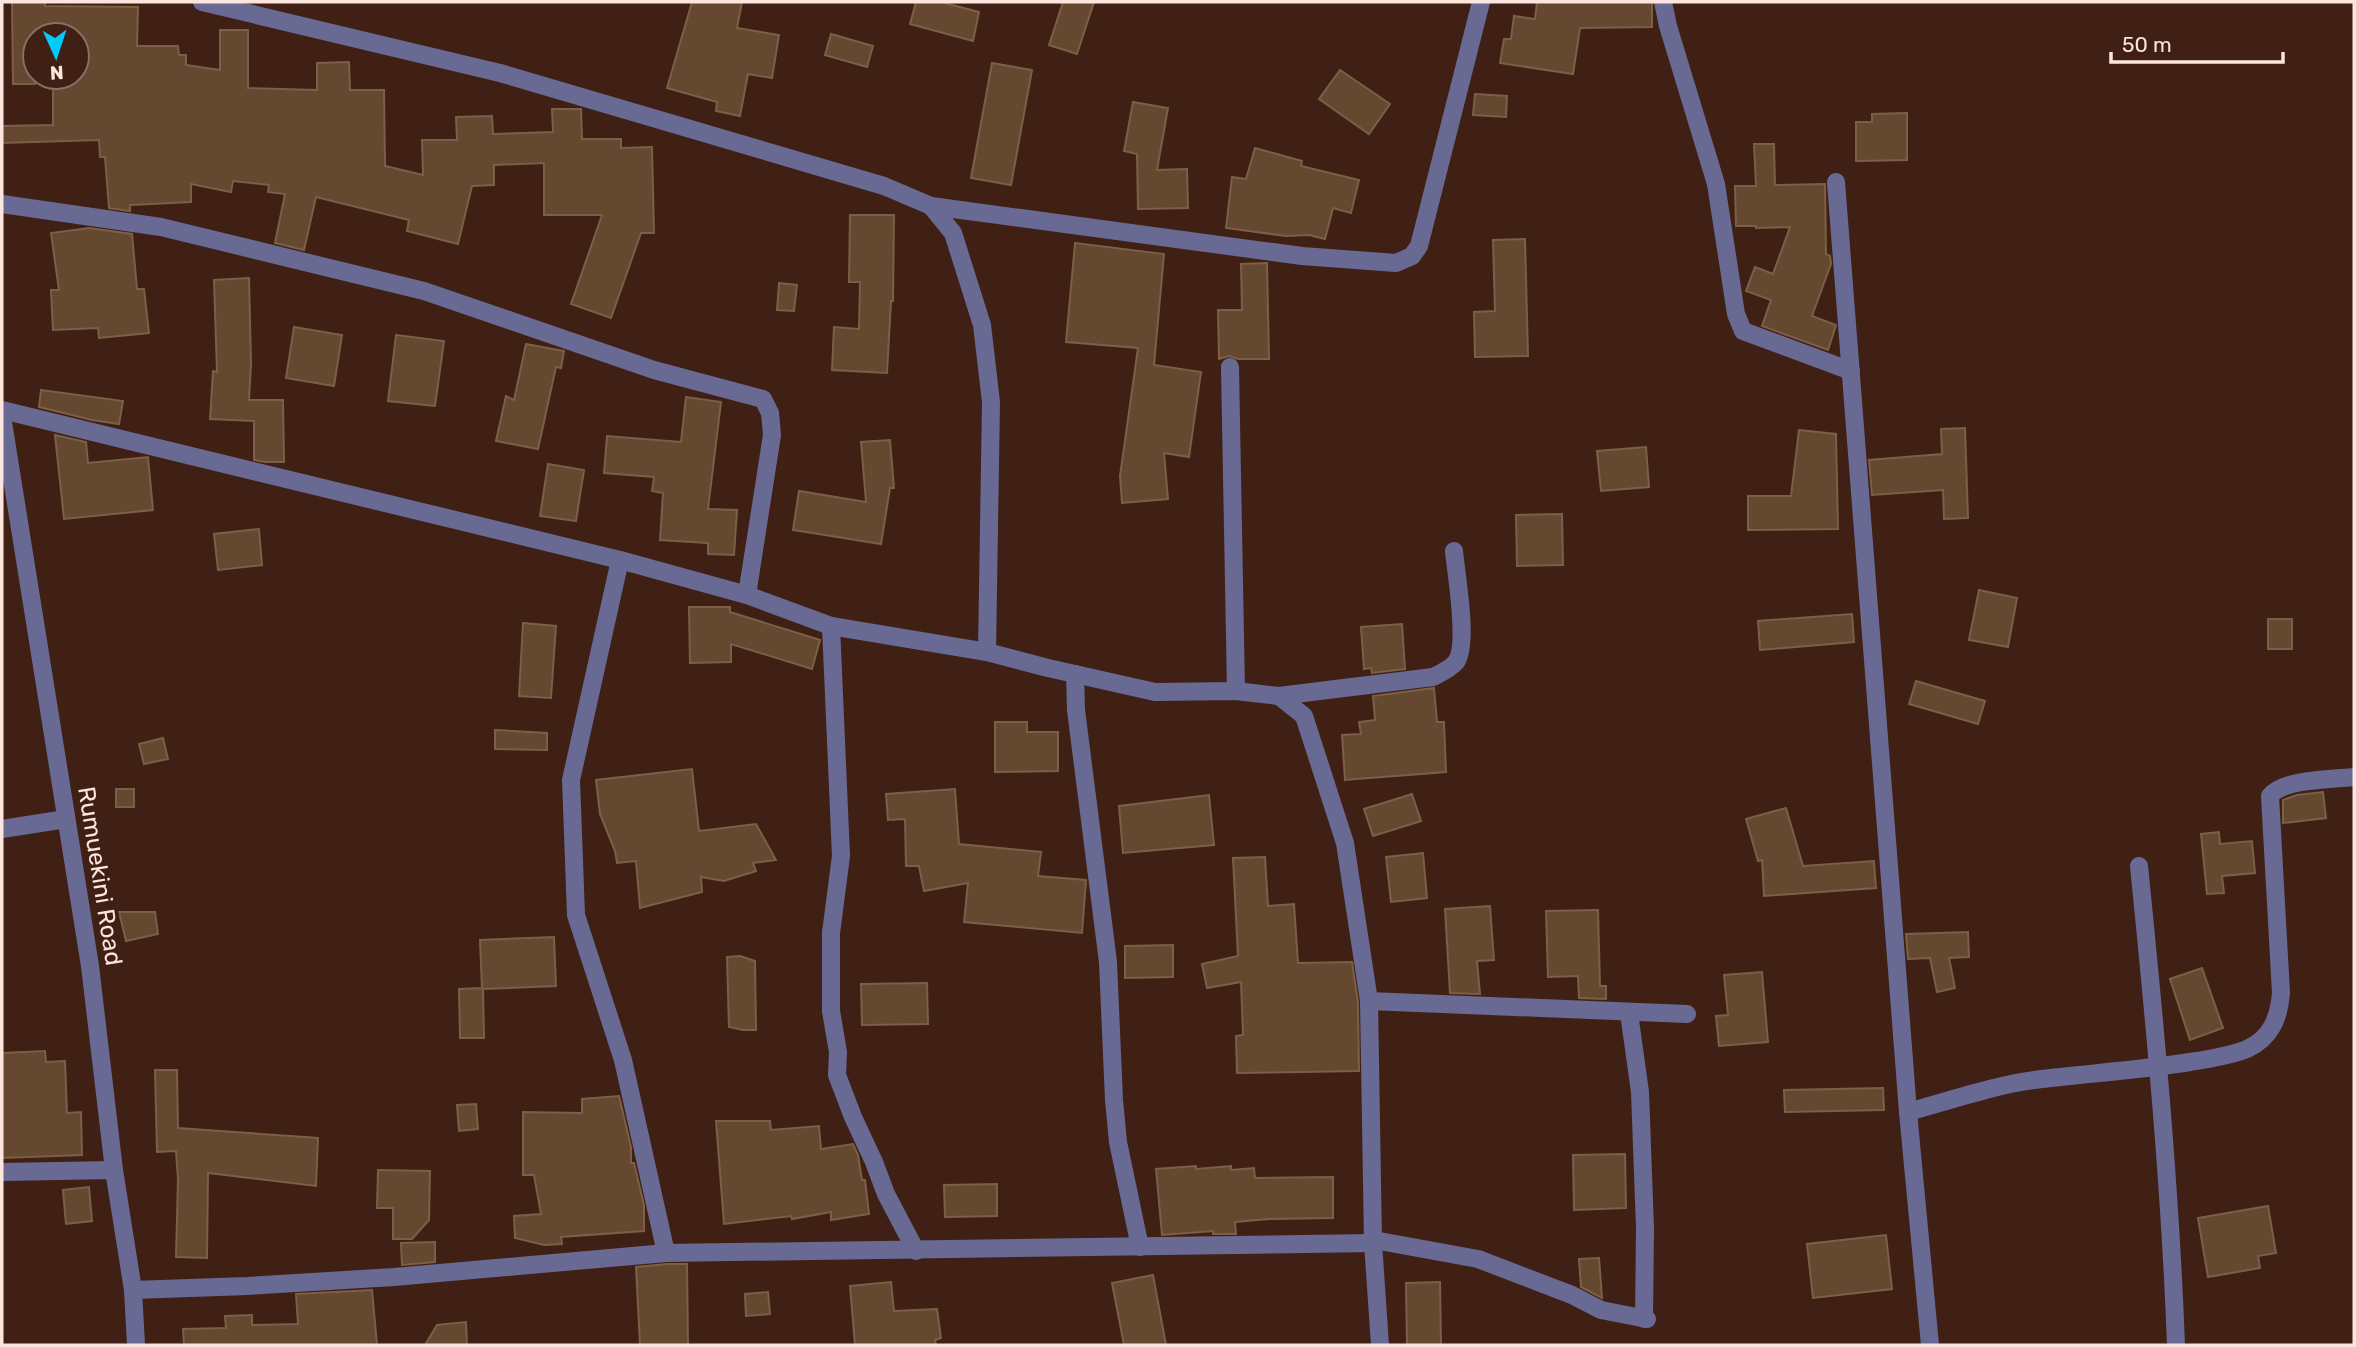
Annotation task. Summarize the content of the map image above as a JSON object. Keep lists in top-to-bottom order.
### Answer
{
  "streets": {
    "street": ["Rumuekini Road"]
  },
  "scale_bar": "50 m",
  "north": "bottom"
}
